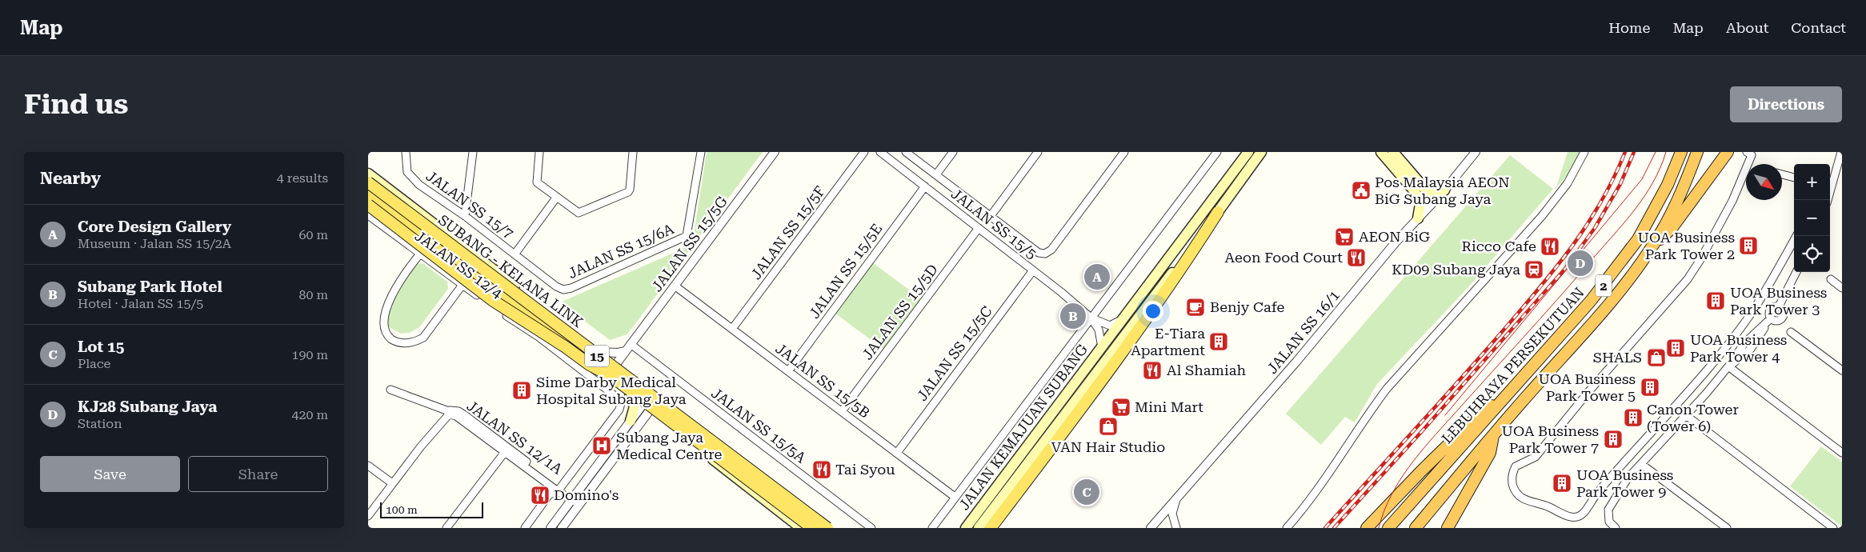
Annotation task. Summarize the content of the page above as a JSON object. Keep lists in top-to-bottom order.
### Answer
{
  "streets": {
    "highway": ["2", "LEBUHRAYA PERSEKUTUAN"],
    "main road": ["SUBANG - KELANA LINK", "15", "JALAN KEMAJUAN SUBANG"],
    "street": [
      "JALAN SS 15/7",
      "JALAN SS 15/5",
      "JALAN SS 15/5F",
      "JALAN SS 15/5G",
      "JALAN SS 15/6A",
      "JALAN SS 12/4",
      "JALAN SS 15/5E",
      "JALAN SS 15/5D",
      "JALAN SS 16/1",
      "JALAN SS 15/5C",
      "JALAN SS 15/5B",
      "JALAN SS 15/5A",
      "JALAN SS 12/1A"
    ]
  },
  "crossings": [
    ["JALAN SS 15/7", "JALAN SS 15/6A"],
    ["JALAN SS 15/5", "JALAN SS 15/5E"],
    ["JALAN SS 15/5", "JALAN SS 15/5D"],
    ["JALAN SS 15/5", "JALAN SS 15/5C"],
    ["JALAN SS 15/5", "JALAN KEMAJUAN SUBANG"],
    ["JALAN SS 15/5F", "JALAN SS 15/5B"],
    ["JALAN SS 15/5G", "JALAN SS 15/5B"],
    ["JALAN SS 15/5G", "JALAN SS 15/5A"],
    ["JALAN SS 12/4", "JALAN SS 12/1A"],
    ["SUBANG - KELANA LINK", "15"],
    ["JALAN SS 15/5E", "JALAN SS 15/5B"],
    ["JALAN SS 15/5D", "JALAN SS 15/5B"],
    ["JALAN SS 15/5C", "JALAN SS 15/5B"]
  ],
  "places": {
    "public building": ["Pos Malaysia AEON BiG Subang Jaya"],
    "supermarket": ["AEON BiG", "Mini Mart"],
    "building": [
      "UOA Business Park Tower 2",
      "UOA Business Park Tower 3",
      "E-Tiara Apartment",
      "UOA Business Park Tower 4",
      "UOA Business Park Tower 5",
      "Sime Darby Medical Hospital Subang Jaya",
      "Canon Tower (Tower 6)",
      "UOA Business Park Tower 7",
      "UOA Business Park Tower 9"
    ],
    "restaurant": [
      "Ricco Cafe",
      "Aeon Food Court",
      "Al Shamiah",
      "Tai Syou",
      "Domino's"
    ],
    "station": ["KD09 Subang Jaya"],
    "cafe": ["Benjy Cafe"],
    "shop": ["SHALS", "VAN Hair Studio"],
    "hospital": ["Subang Jaya Medical Centre"]
  },
  "scale_bar": "100 m",
  "north": "bottom right",
  "page": {
    "header": "Map",
    "nav": [
      "Home",
      "Map",
      "About",
      "Contact"
    ],
    "buttons": [
      "Directions",
      ["Save", "Share"]
    ],
    "title": "Find us",
    "heading": ["Nearby", "4 results"],
    "map_buttons": ["+", "−"],
    "list": [
      {
        "mark": "A",
        "name": "Core Design Gallery",
        "note": "Museum · Jalan SS 15/2A",
        "value": "60 m"
      },
      {
        "mark": "B",
        "name": "Subang Park Hotel",
        "note": "Hotel · Jalan SS 15/5",
        "value": "80 m"
      },
      {
        "mark": "C",
        "name": "Lot 15",
        "note": "Place",
        "value": "190 m"
      },
      {
        "mark": "D",
        "name": "KJ28 Subang Jaya",
        "note": "Station",
        "value": "420 m"
      }
    ],
    "pins": [
      "D",
      "A",
      "B",
      "C"
    ],
    "scale": "100 m"
  }
}
